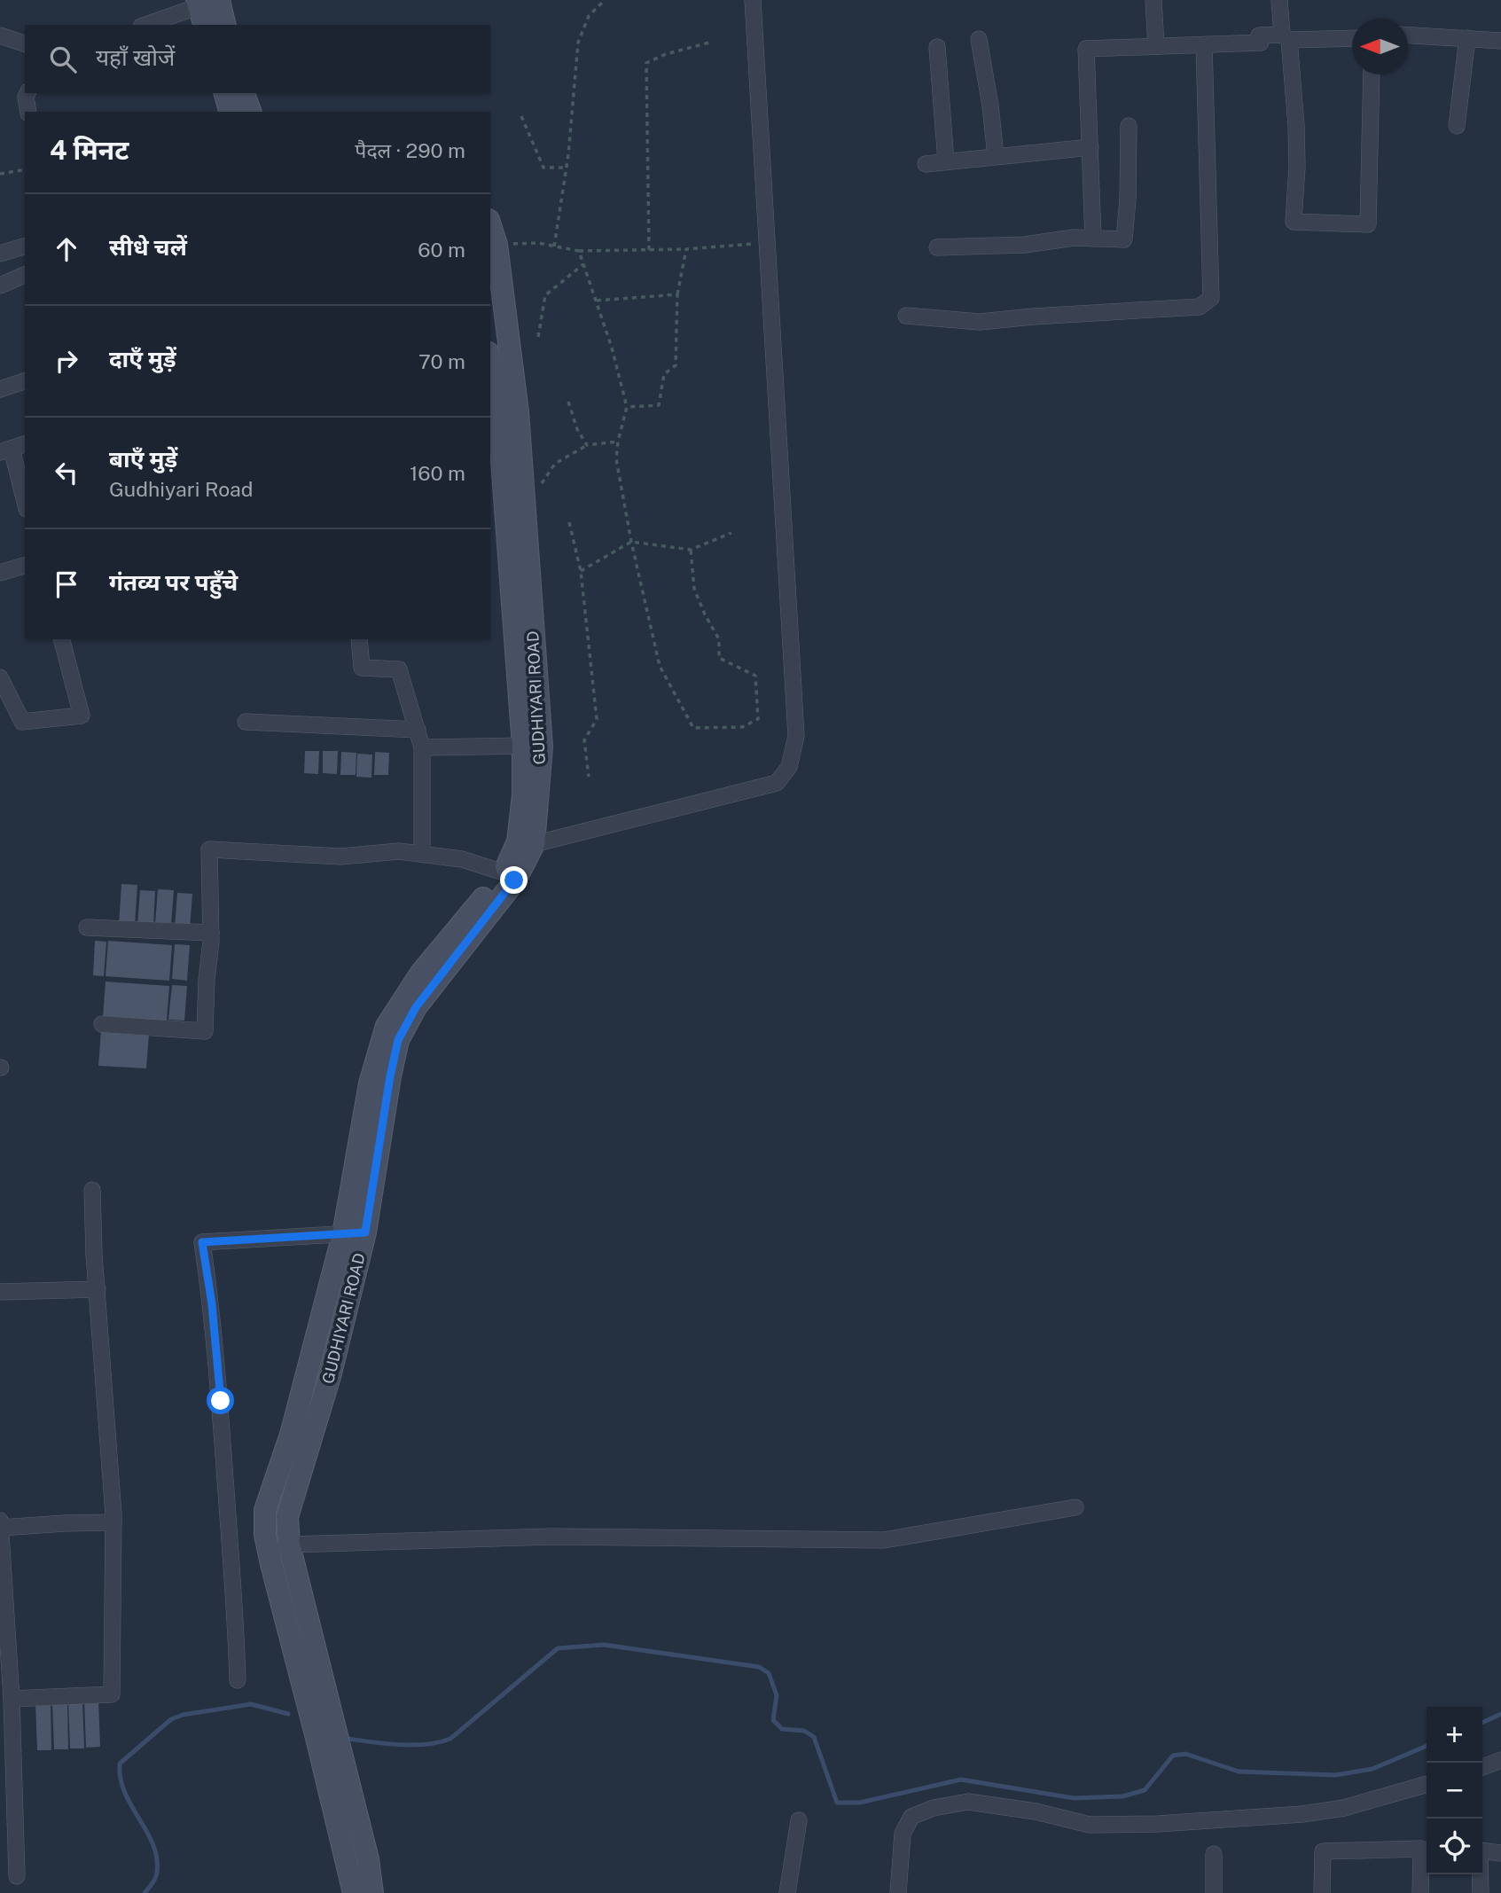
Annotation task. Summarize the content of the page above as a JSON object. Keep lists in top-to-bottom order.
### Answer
{
  "streets": {
    "street": ["GUDHIYARI ROAD"]
  },
  "north": "left",
  "page": {
    "search": "यहाँ खोजें",
    "heading": ["4 मिनट", "पैदल · 290 m"],
    "list": [
      ["सीधे चलें", "60 m"],
      ["दाएँ मुड़ें", "70 m"],
      ["बाएँ मुड़ें", "Gudhiyari Road", "160 m"],
      "गंतव्य पर पहुँचे"
    ],
    "map_buttons": ["+", "−"]
  }
}
